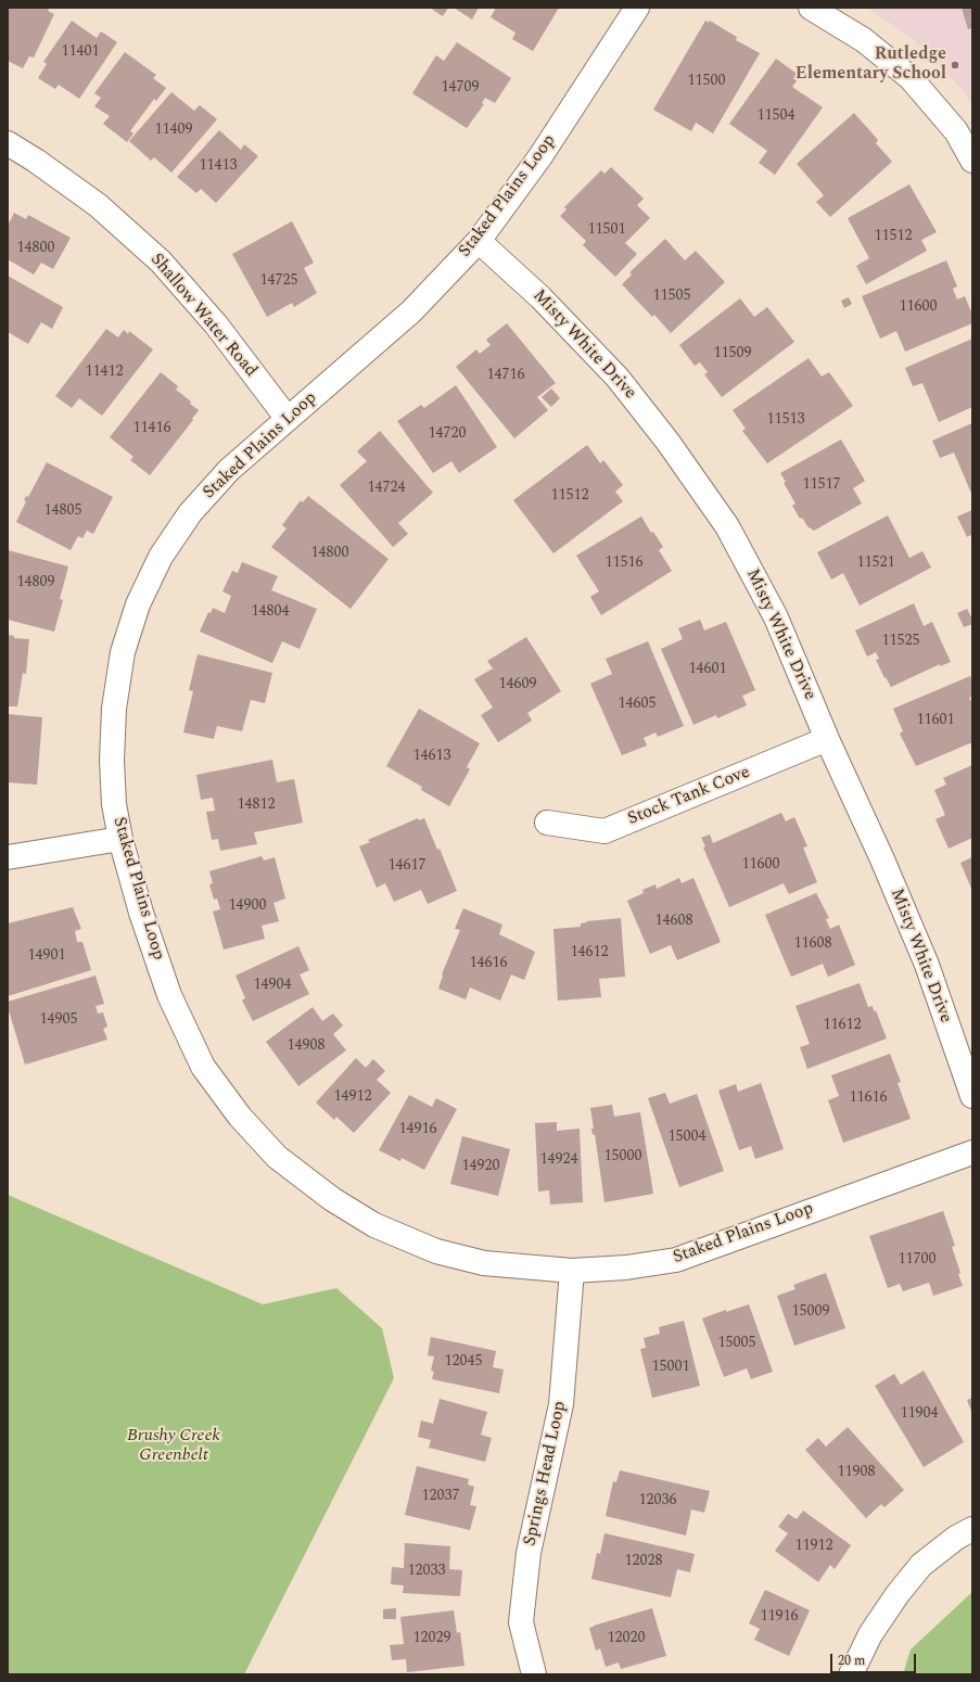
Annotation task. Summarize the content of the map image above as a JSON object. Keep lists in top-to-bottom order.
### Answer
{
  "streets": {
    "street": [
      "Staked Plains Loop",
      "Shallow Water Road",
      "Misty White Drive",
      "Stock Tank Cove",
      "Springs Head Loop"
    ]
  },
  "crossings": [
    ["Staked Plains Loop", "Shallow Water Road"],
    ["Staked Plains Loop", "Misty White Drive"],
    ["Staked Plains Loop", "Springs Head Loop"],
    ["Misty White Drive", "Stock Tank Cove"]
  ],
  "parks": ["Brushy Creek Greenbelt"],
  "places": ["Rutledge Elementary School"],
  "house_numbers": [
    "11401",
    "11500",
    "14709",
    "11504",
    "11409",
    "11413",
    "11501",
    "11512",
    "14800",
    "14725",
    "11505",
    "11600",
    "11509",
    "11412",
    "14716",
    "11513",
    "11416",
    "14720",
    "11517",
    "14724",
    "11512",
    "14805",
    "14800",
    "11516",
    "11521",
    "14809",
    "14804",
    "11525",
    "14601",
    "14609",
    "14605",
    "11601",
    "14613",
    "14812",
    "11600",
    "14617",
    "14900",
    "14608",
    "11608",
    "14612",
    "14901",
    "14616",
    "14904",
    "14905",
    "11612",
    "14908",
    "14912",
    "11616",
    "14916",
    "15004",
    "15000",
    "14924",
    "14920",
    "11700",
    "15009",
    "15005",
    "12045",
    "15001",
    "11904",
    "11908",
    "12037",
    "12036",
    "11912",
    "12028",
    "12033",
    "11916",
    "12029",
    "12020"
  ],
  "scale_bar": "20 m"
}
